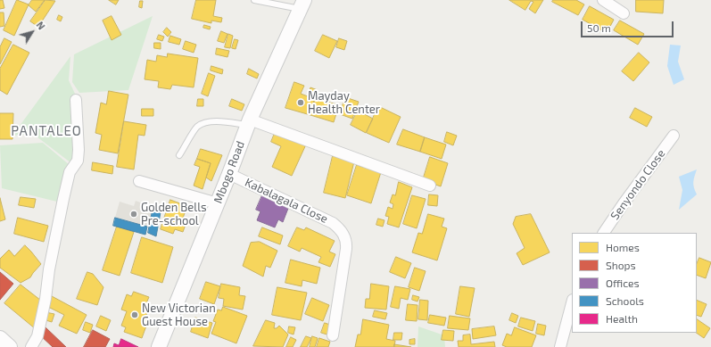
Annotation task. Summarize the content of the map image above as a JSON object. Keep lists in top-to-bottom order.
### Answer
{
  "streets": {
    "street": ["Mbogo Road", "Senyondo Close", "Kabalagala Close"]
  },
  "crossings": [
    ["Mbogo Road", "Kabalagala Close"]
  ],
  "districts": ["PANTALEO"],
  "places": ["Mayday Health Center", "Golden Bells Pre-school", "New Victorian Guest House"],
  "legend": [
    "Homes",
    "Shops",
    "Offices",
    "Schools",
    "Health"
  ],
  "scale_bar": "50 m",
  "north": "top right"
}
